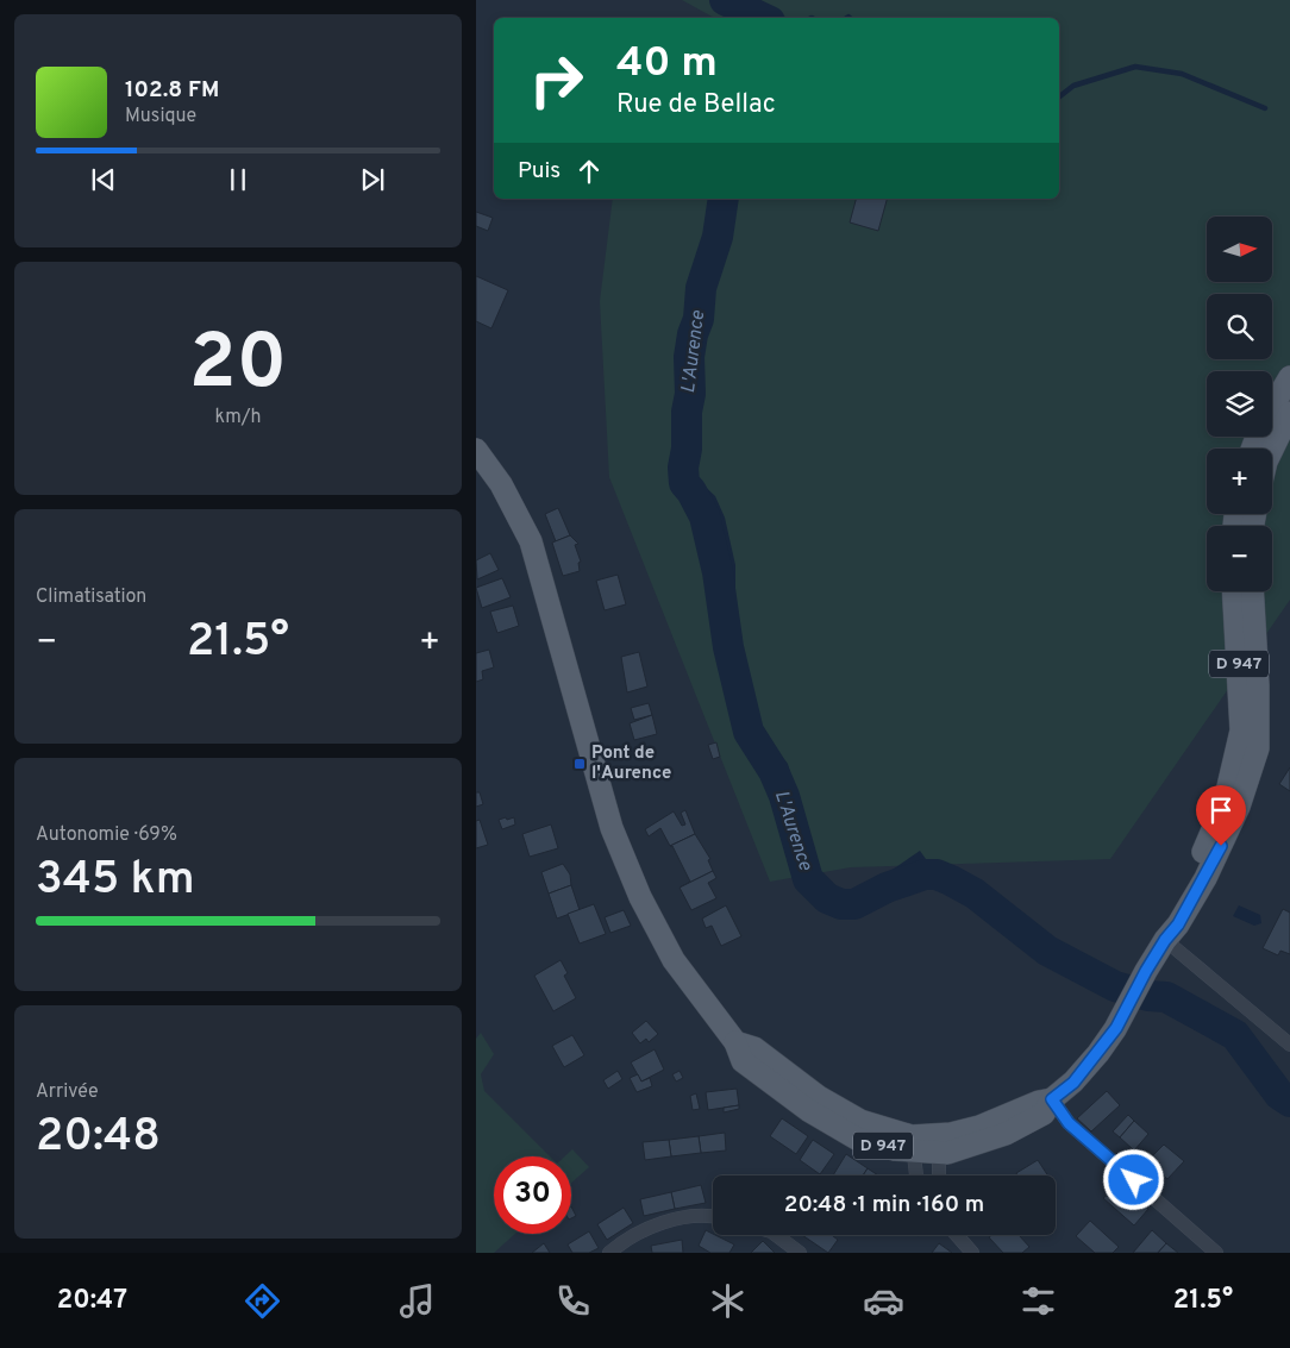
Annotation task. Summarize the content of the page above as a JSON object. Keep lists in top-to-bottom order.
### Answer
{
  "streets": {
    "main road": ["D 947"]
  },
  "water": ["L'Aurence"],
  "places": {
    "transit": ["Pont de l'Aurence"]
  },
  "north": "right",
  "page": {
    "turn": ["40 m", "Rue de Bellac"],
    "song": ["102.8 FM", "Musique"],
    "then": "Puis",
    "map_buttons": ["+", "−"],
    "tile": [
      ["20", "km/h"],
      "Climatisation",
      ["Autonomie · 69%", "345 km"],
      ["Arrivée", "20:48"]
    ],
    "heat": ["−", "21.5°", "+"],
    "limit": "30",
    "trip": "20:48 · 1 min · 160 m",
    "tabs": ["20:47", "21.5°"]
  }
}
